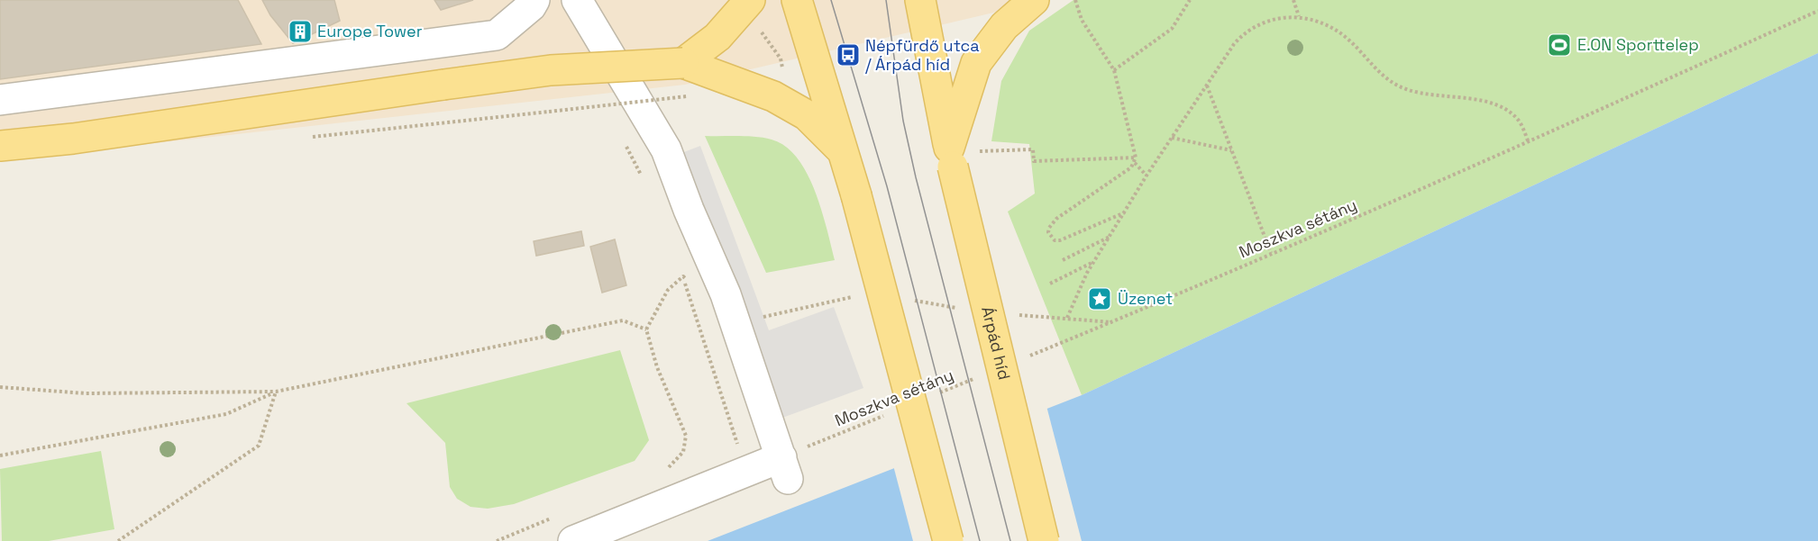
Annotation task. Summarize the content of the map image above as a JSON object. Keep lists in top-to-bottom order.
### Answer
{
  "streets": {
    "main road": ["Árpád híd"],
    "path": ["Moszkva sétány"]
  },
  "places": {
    "building": ["Europe Tower"],
    "sports": ["E.ON Sporttelep"],
    "bus stop": ["Népfürdő utca / Árpád híd"],
    "place": ["Üzenet"]
  }
}
